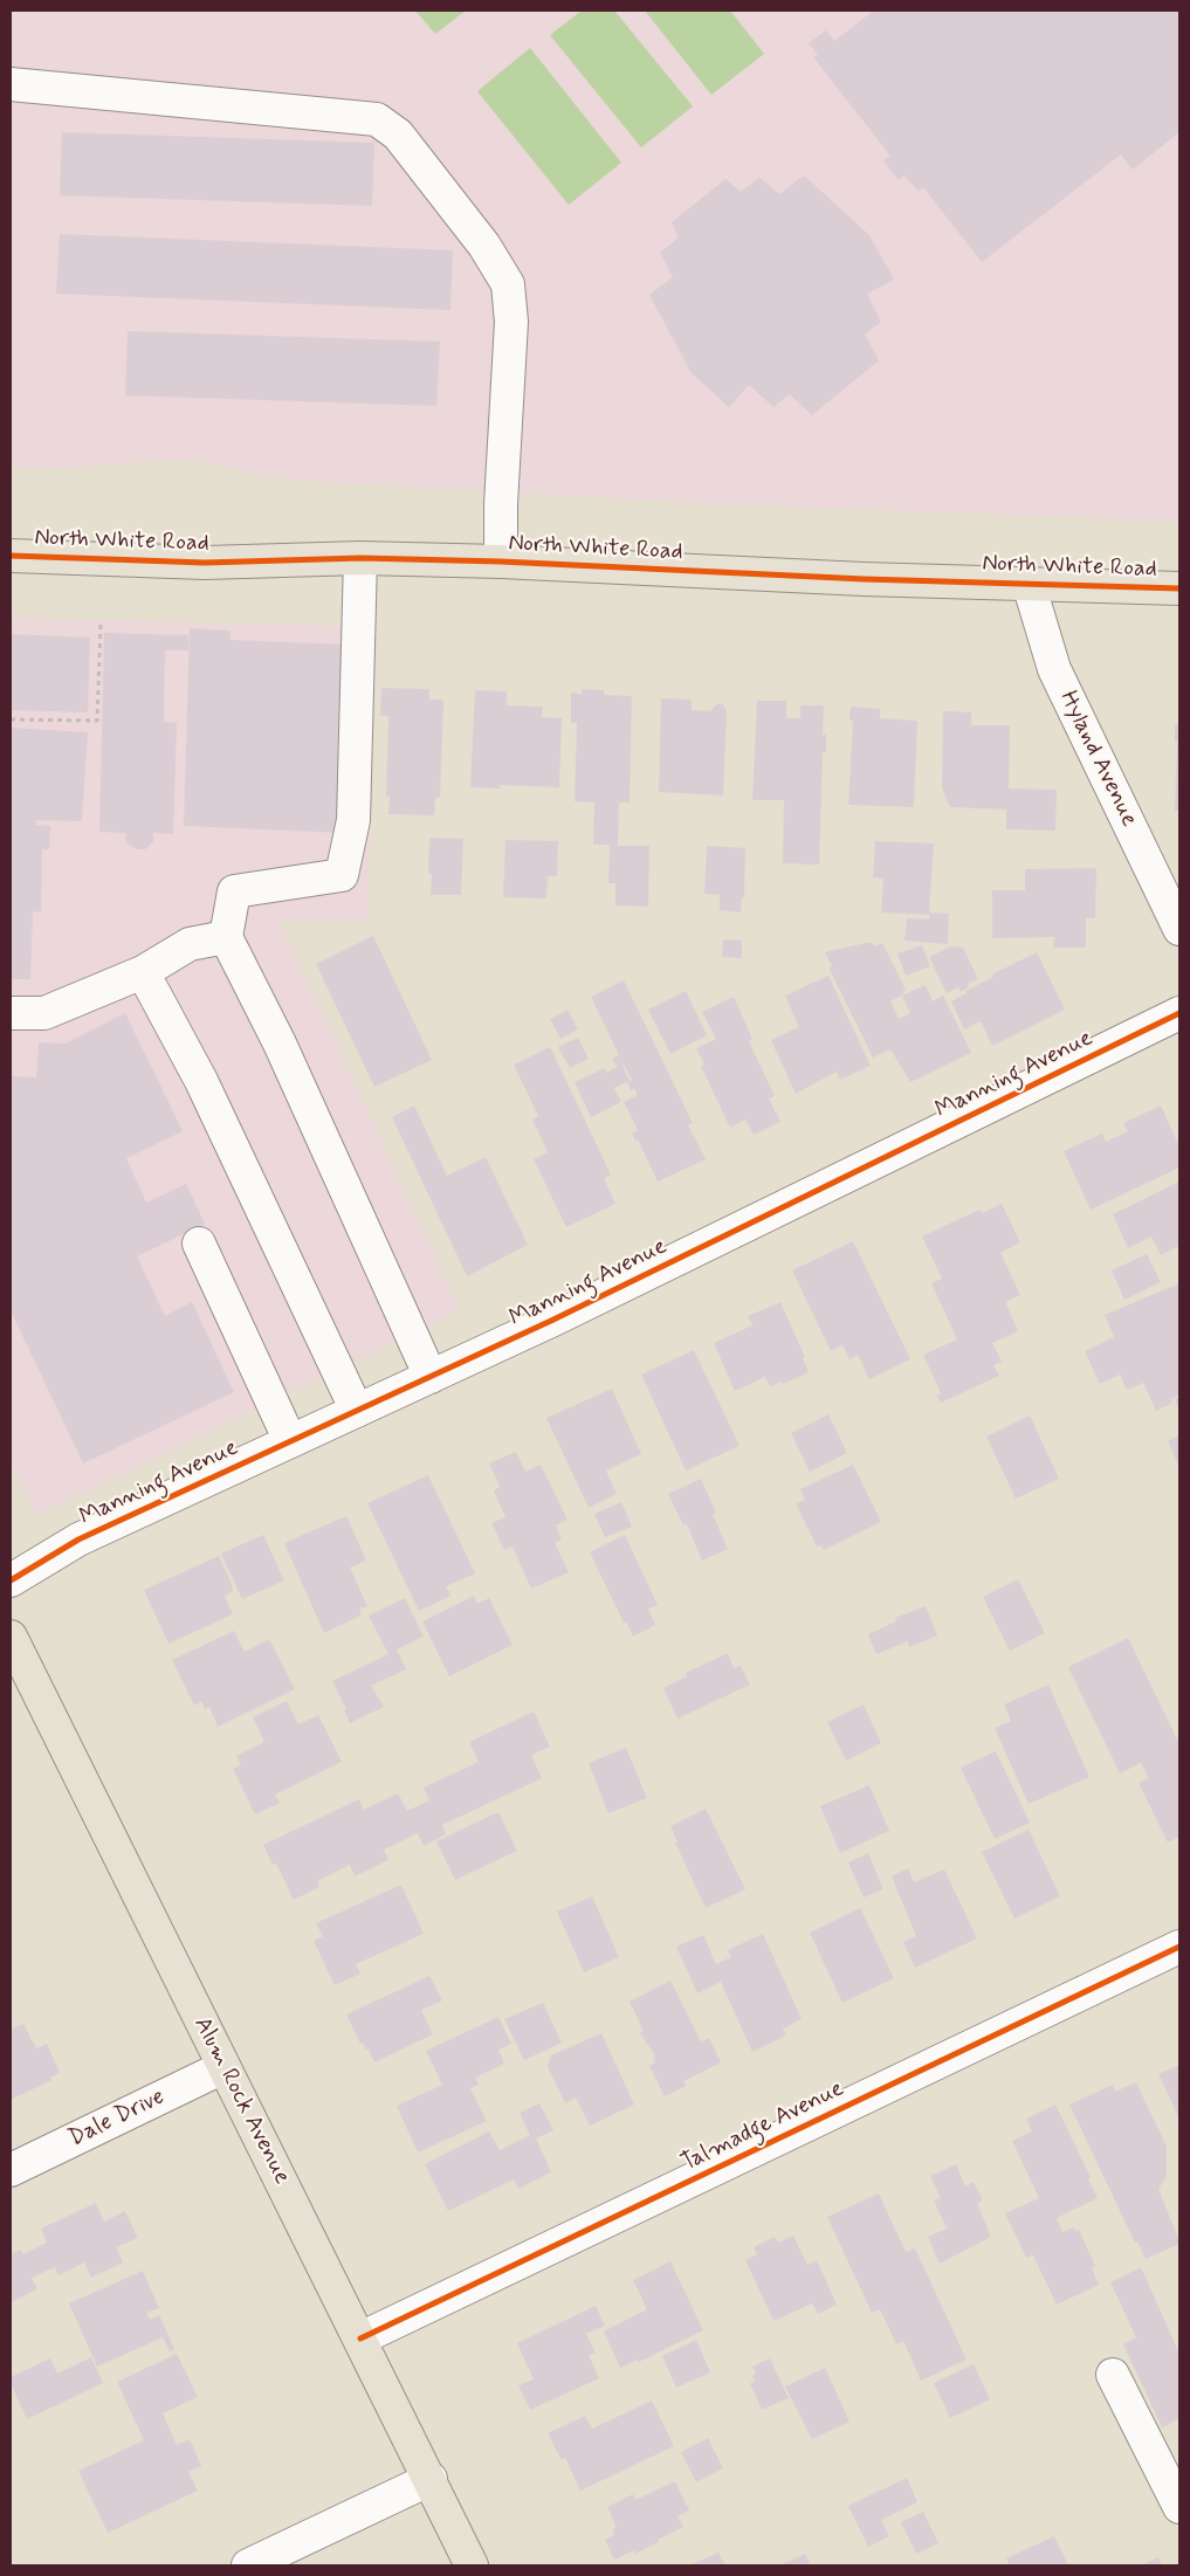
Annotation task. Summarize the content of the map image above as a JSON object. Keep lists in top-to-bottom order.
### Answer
{
  "streets": {
    "main road": ["North White Road", "Alum Rock Avenue"],
    "street": [
      "Hyland Avenue",
      "Manning Avenue",
      "Dale Drive",
      "Talmadge Avenue"
    ]
  },
  "crossings": [
    ["North White Road", "Hyland Avenue"],
    ["Alum Rock Avenue", "Dale Drive"],
    ["Alum Rock Avenue", "Talmadge Avenue"]
  ]
}
